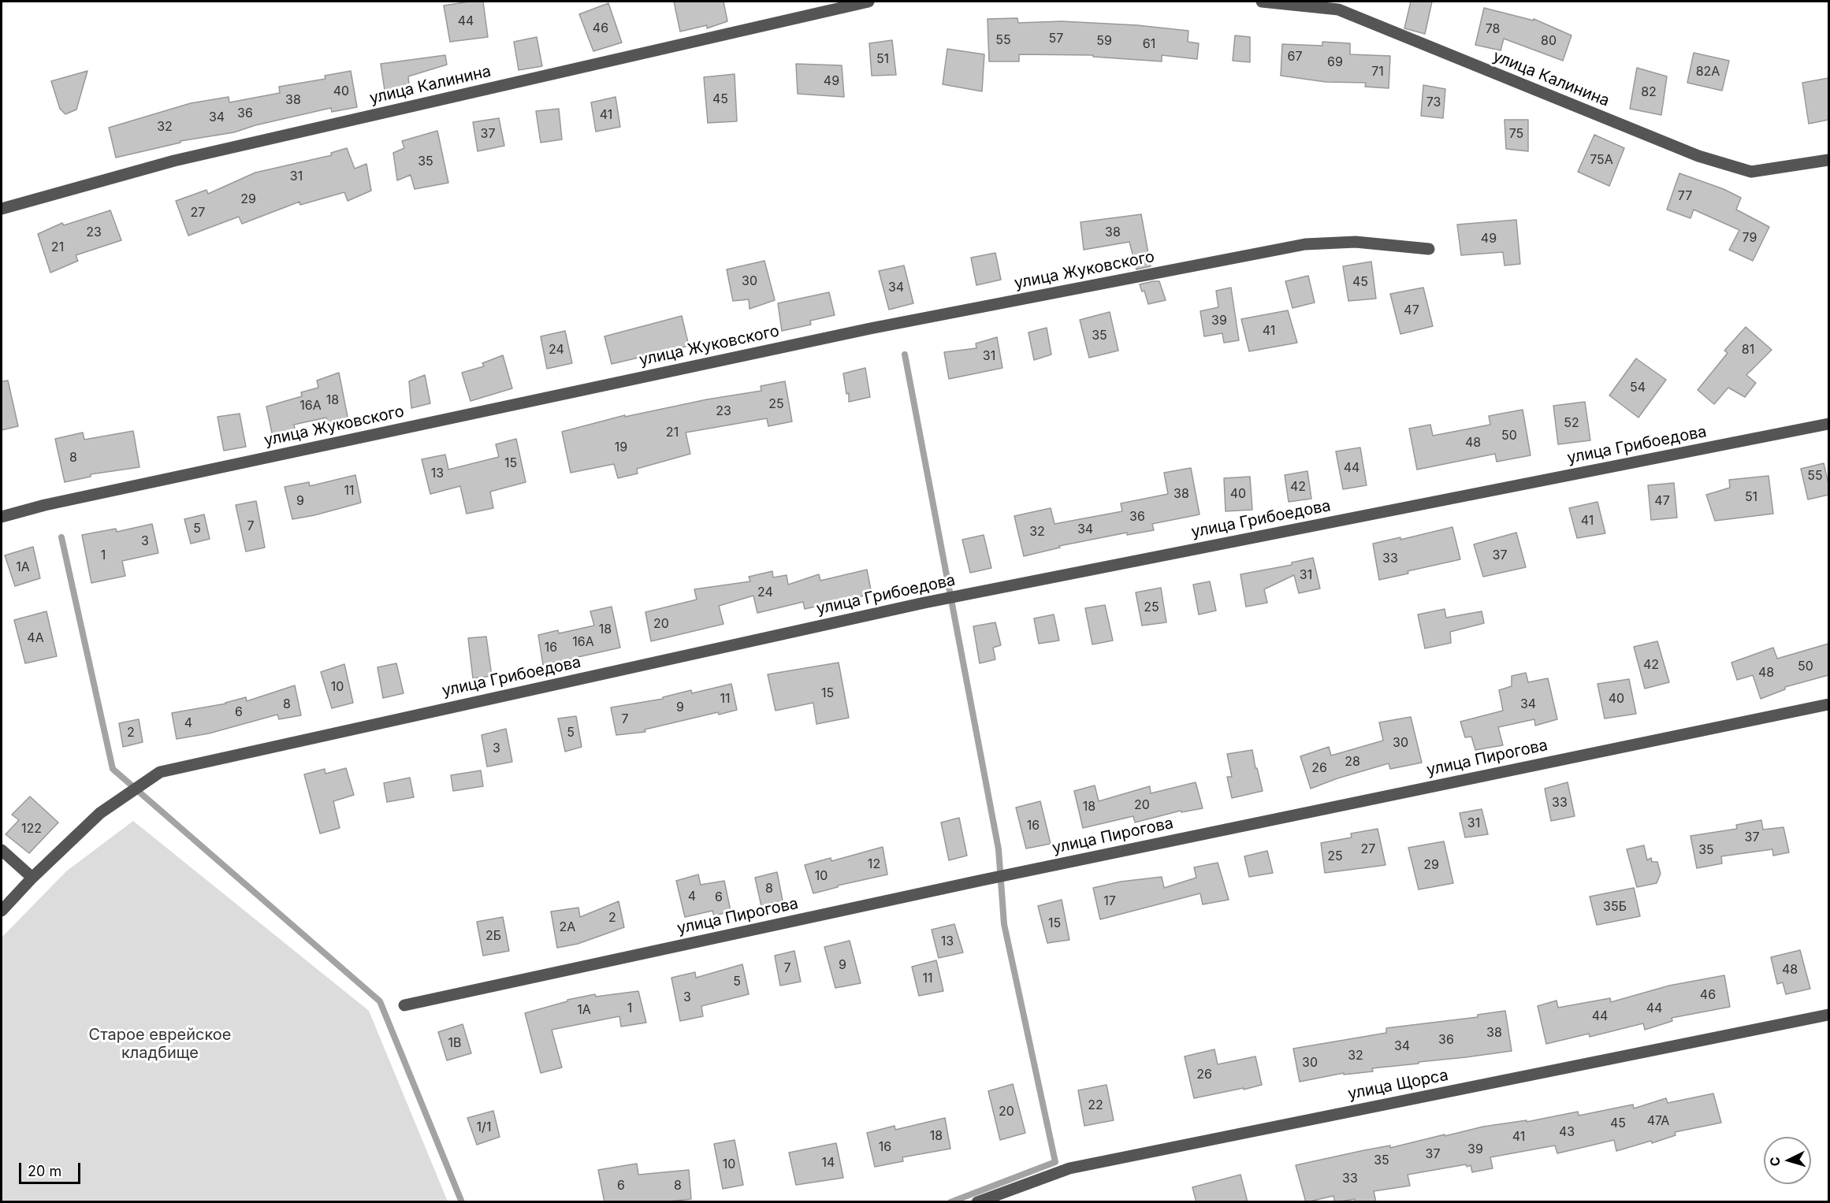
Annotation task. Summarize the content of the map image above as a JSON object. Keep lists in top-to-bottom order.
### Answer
{
  "streets": {
    "street": [
      "улица Калинина",
      "улица Жуковского",
      "улица Грибоедова",
      "улица Пирогова",
      "улица Щорса"
    ]
  },
  "parks": ["Старое еврейское кладбище"],
  "house_numbers": [
    "44",
    "46",
    "78",
    "57",
    "55",
    "59",
    "80",
    "61",
    "67",
    "51",
    "69",
    "71",
    "82А",
    "49",
    "40",
    "82",
    "45",
    "38",
    "73",
    "36",
    "41",
    "34",
    "32",
    "37",
    "75",
    "75А",
    "35",
    "31",
    "77",
    "29",
    "27",
    "23",
    "38",
    "79",
    "49",
    "21",
    "30",
    "45",
    "34",
    "47",
    "39",
    "41",
    "35",
    "24",
    "81",
    "31",
    "54",
    "18",
    "25",
    "16А",
    "23",
    "52",
    "21",
    "50",
    "48",
    "19",
    "8",
    "15",
    "44",
    "13",
    "55",
    "42",
    "11",
    "38",
    "40",
    "51",
    "9",
    "47",
    "36",
    "41",
    "7",
    "5",
    "34",
    "32",
    "3",
    "1",
    "37",
    "33",
    "1А",
    "31",
    "24",
    "25",
    "20",
    "18",
    "4А",
    "16А",
    "16",
    "42",
    "50",
    "48",
    "10",
    "15",
    "11",
    "40",
    "8",
    "34",
    "9",
    "6",
    "7",
    "4",
    "2",
    "5",
    "30",
    "3",
    "28",
    "26",
    "33",
    "20",
    "18",
    "31",
    "16",
    "122",
    "37",
    "27",
    "35",
    "25",
    "12",
    "29",
    "10",
    "8",
    "4",
    "6",
    "17",
    "35Б",
    "2",
    "15",
    "2А",
    "2Б",
    "13",
    "9",
    "7",
    "48",
    "11",
    "5",
    "46",
    "3",
    "1",
    "44",
    "1А",
    "44",
    "38",
    "36",
    "1В",
    "34",
    "32",
    "30",
    "26",
    "22",
    "20",
    "47А",
    "45",
    "1/1",
    "43",
    "18",
    "41",
    "16",
    "39",
    "37",
    "35",
    "14",
    "10",
    "33",
    "6",
    "8"
  ],
  "scale_bar": "20 m",
  "north": "left"
}
